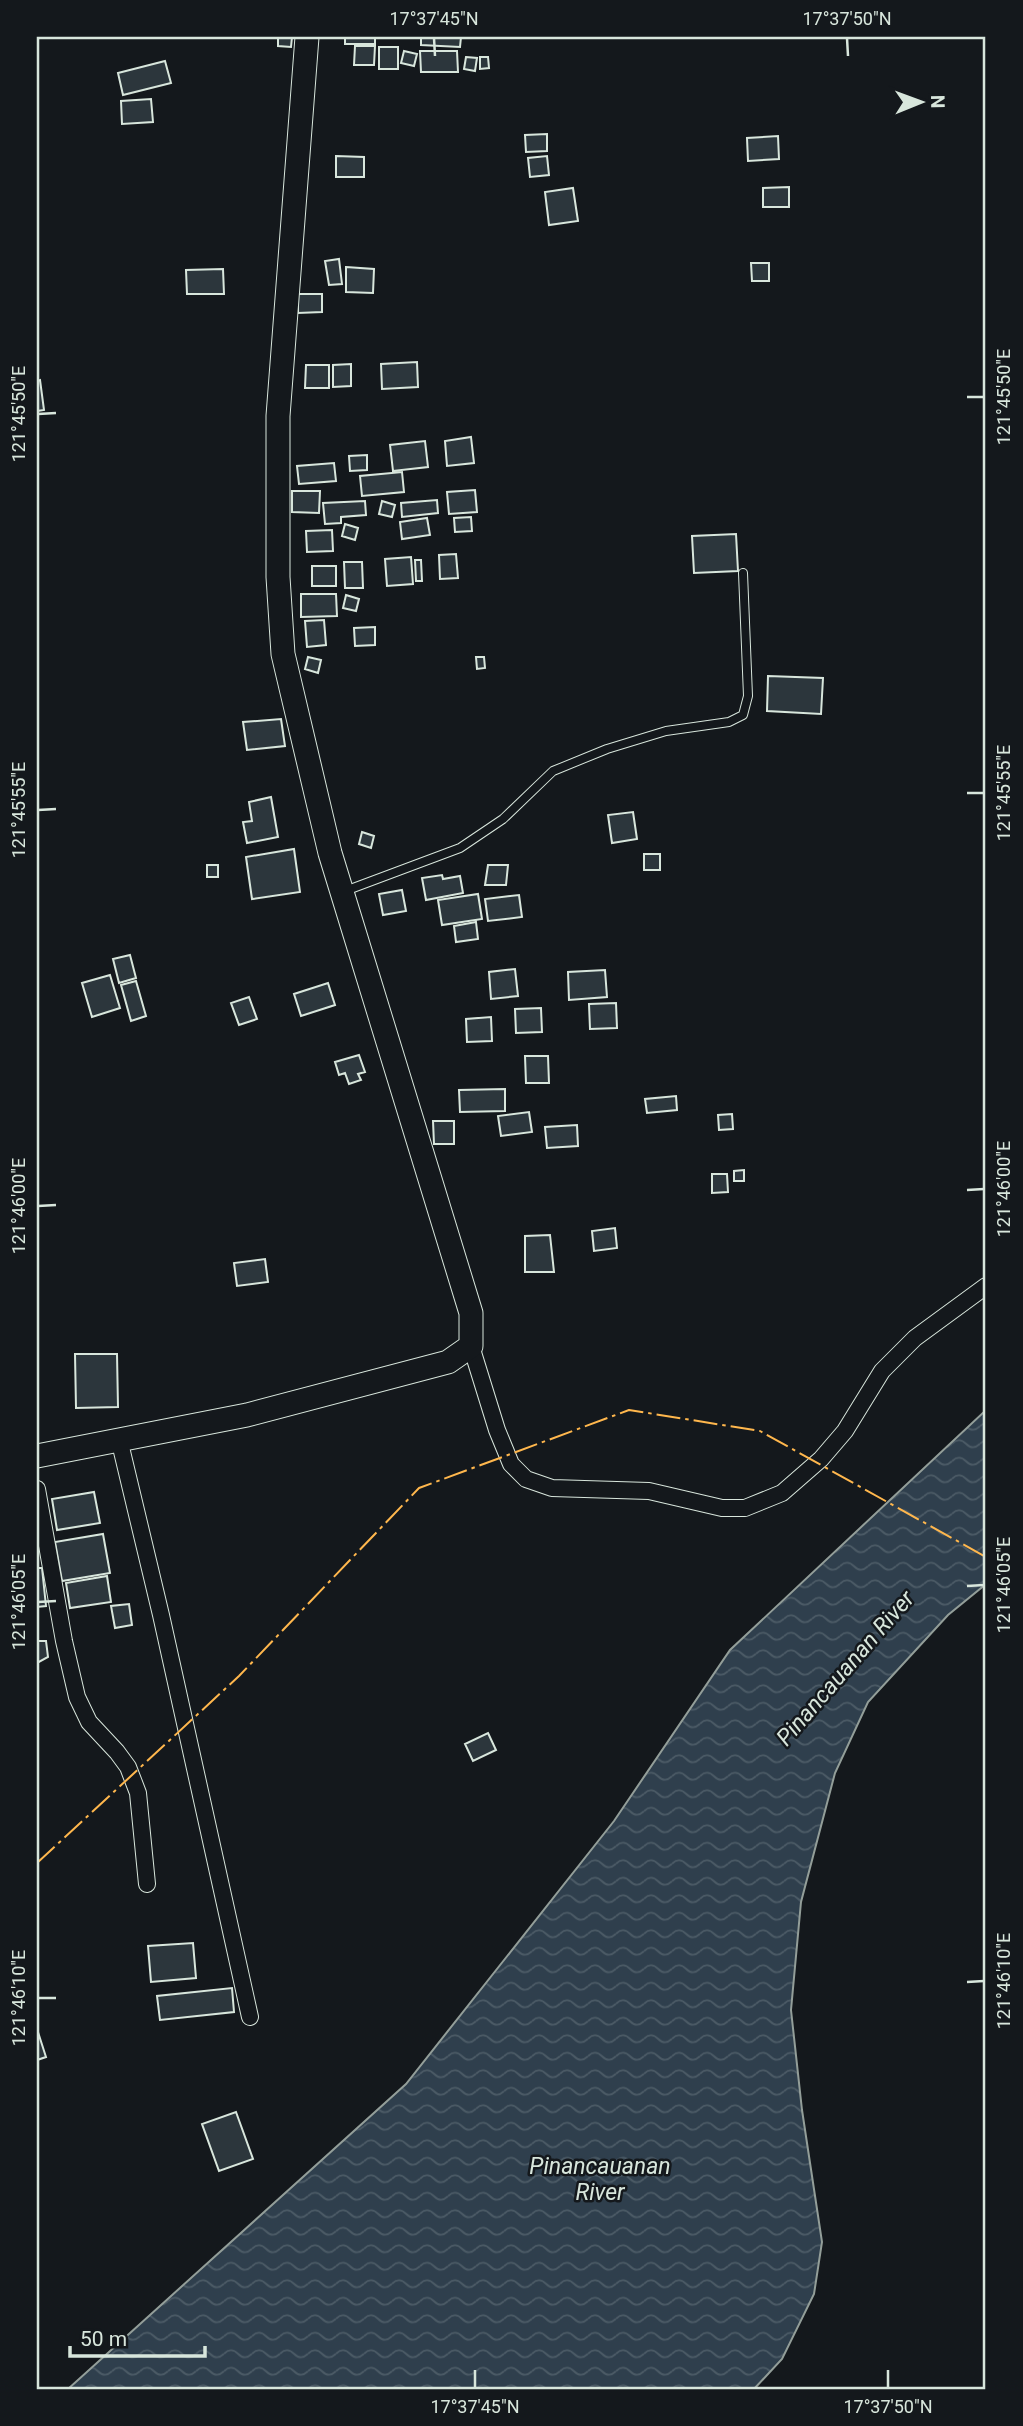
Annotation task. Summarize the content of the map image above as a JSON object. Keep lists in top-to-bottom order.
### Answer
{
  "water": ["Pinancauanan River"],
  "scale_bar": "50 m",
  "north": "right",
  "coordinates": [
    "17°37'45\"N",
    "17°37'50\"N",
    "121°45'50\"E",
    "121°45'55\"E",
    "121°46'00\"E",
    "121°46'05\"E",
    "121°46'10\"E"
  ]
}
